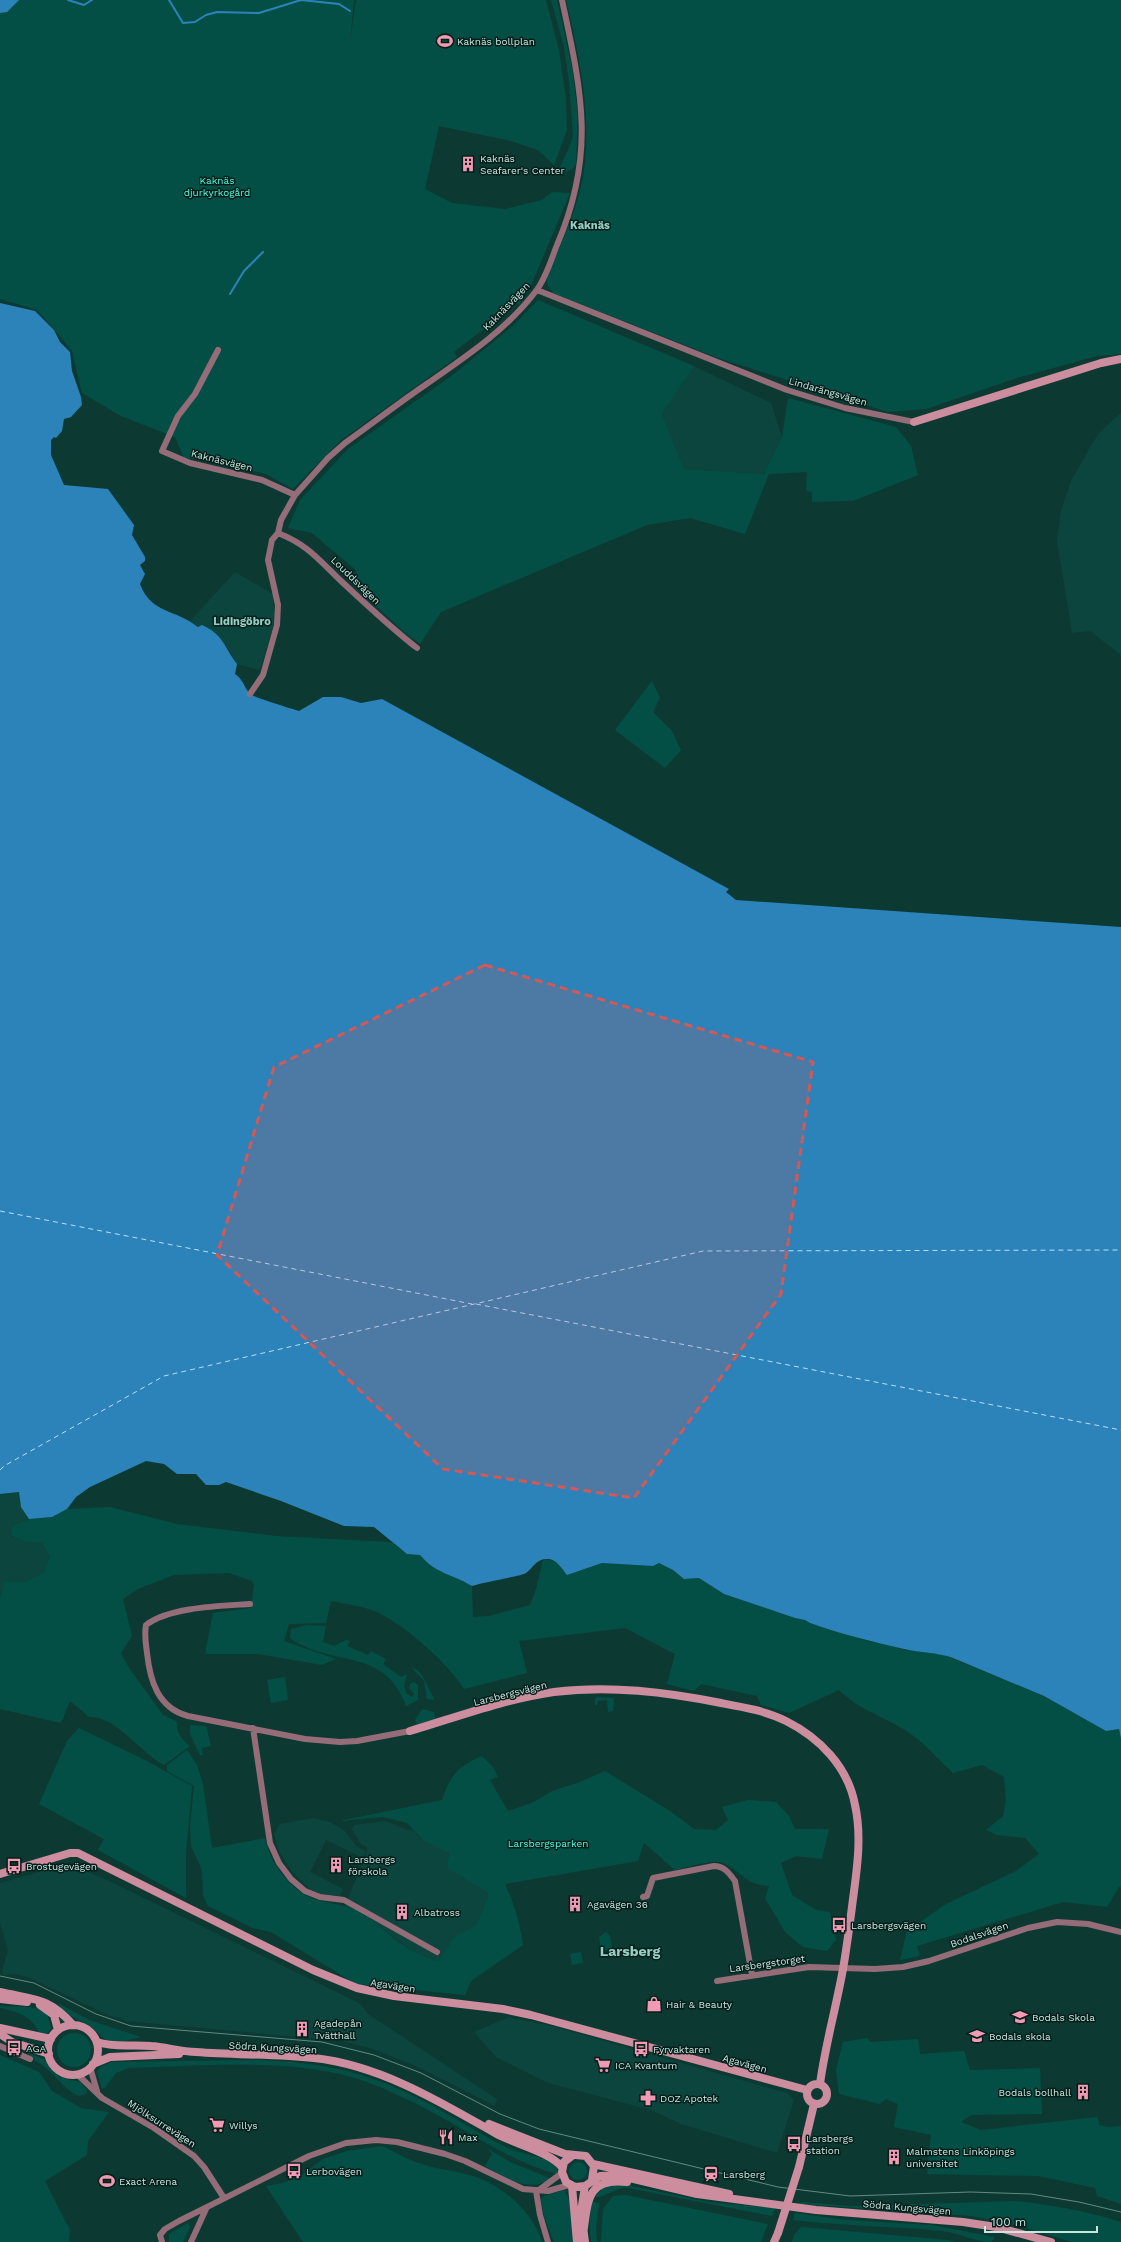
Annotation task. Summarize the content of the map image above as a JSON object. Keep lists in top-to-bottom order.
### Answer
{
  "streets": {
    "street": [
      "Kaknäsvägen",
      "Lindarängsvägen",
      "Louddsvägen",
      "Larsbergsvägen",
      "Bodalsvägen",
      "Larsbergstorget",
      "Agavägen",
      "Södra Kungsvägen",
      "Mjölksurrevägen"
    ]
  },
  "crossings": [
    ["Kaknäsvägen", "Lindarängsvägen"],
    ["Kaknäsvägen", "Louddsvägen"],
    ["Larsbergsvägen", "Bodalsvägen"],
    ["Larsbergsvägen", "Larsbergstorget"],
    ["Larsbergsvägen", "Agavägen"],
    ["Bodalsvägen", "Larsbergstorget"],
    ["Södra Kungsvägen", "Mjölksurrevägen"]
  ],
  "districts": ["Kaknäs", "Lidingöbro", "Larsberg"],
  "parks": ["Kaknäs djurkyrkogård", "Larsbergsparken"],
  "places": {
    "sports": ["Kaknäs bollplan", "Exact Arena"],
    "building": [
      "Kaknäs Seafarer's Center",
      "Larsbergs förskola",
      "Agavägen 36",
      "Albatross",
      "Agadepån Tvätthall",
      "Bodals bollhall",
      "Malmstens Linköpings universitet"
    ],
    "bus stop": [
      "Brostugevägen",
      "Larsbergsvägen",
      "AGA",
      "Fyrvaktaren",
      "Larsbergs station",
      "Lerbovägen"
    ],
    "shop": ["Hair & Beauty"],
    "school or university": ["Bodals Skola", "Bodals skola"],
    "supermarket": ["ICA Kvantum", "Willys"],
    "pharmacy": ["DOZ Apotek"],
    "restaurant": ["Max"],
    "station": ["Larsberg"]
  },
  "scale_bar": "100 m"
}
